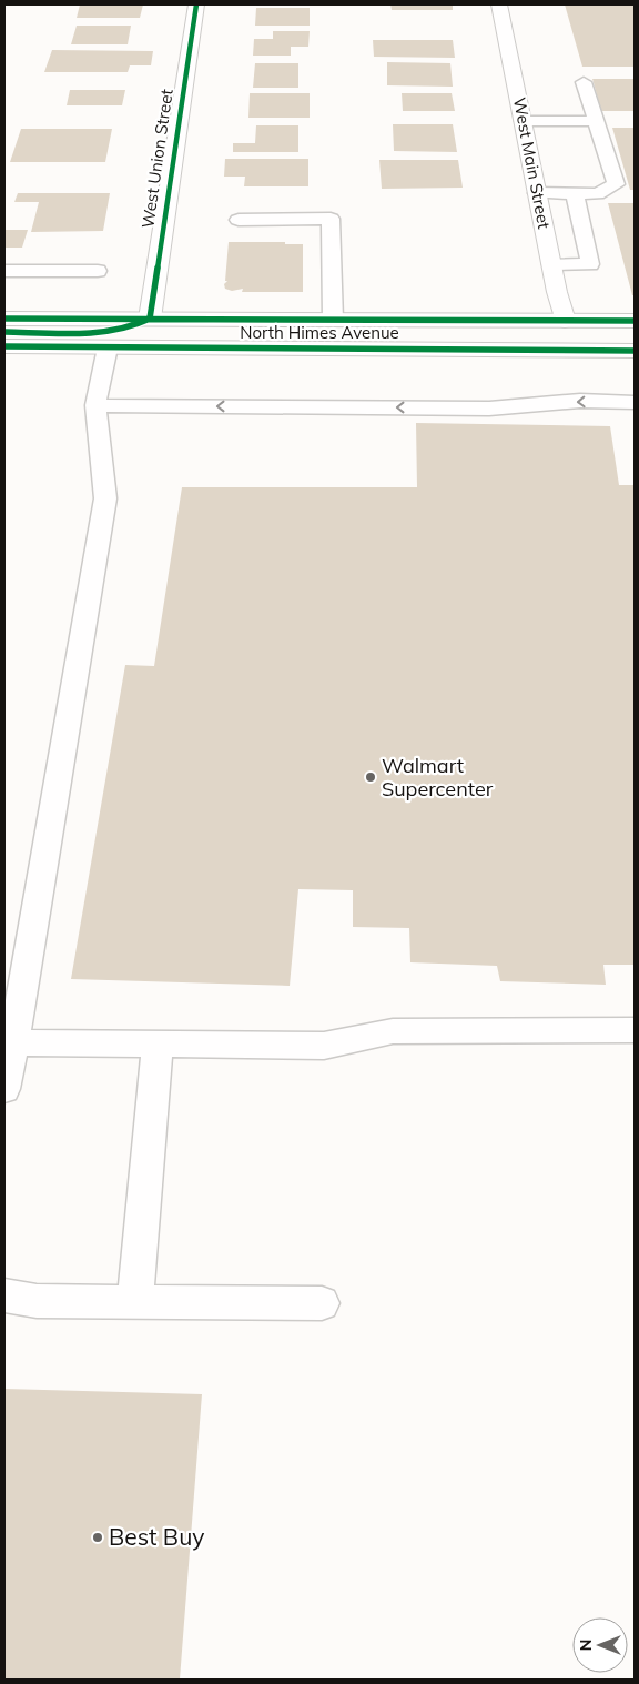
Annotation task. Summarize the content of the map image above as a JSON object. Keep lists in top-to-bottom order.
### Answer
{
  "streets": {
    "street": ["West Union Street", "West Main Street", "North Himes Avenue"]
  },
  "crossings": [
    ["West Union Street", "North Himes Avenue"],
    ["West Main Street", "North Himes Avenue"]
  ],
  "places": ["Walmart Supercenter", "Best Buy"],
  "north": "left"
}
